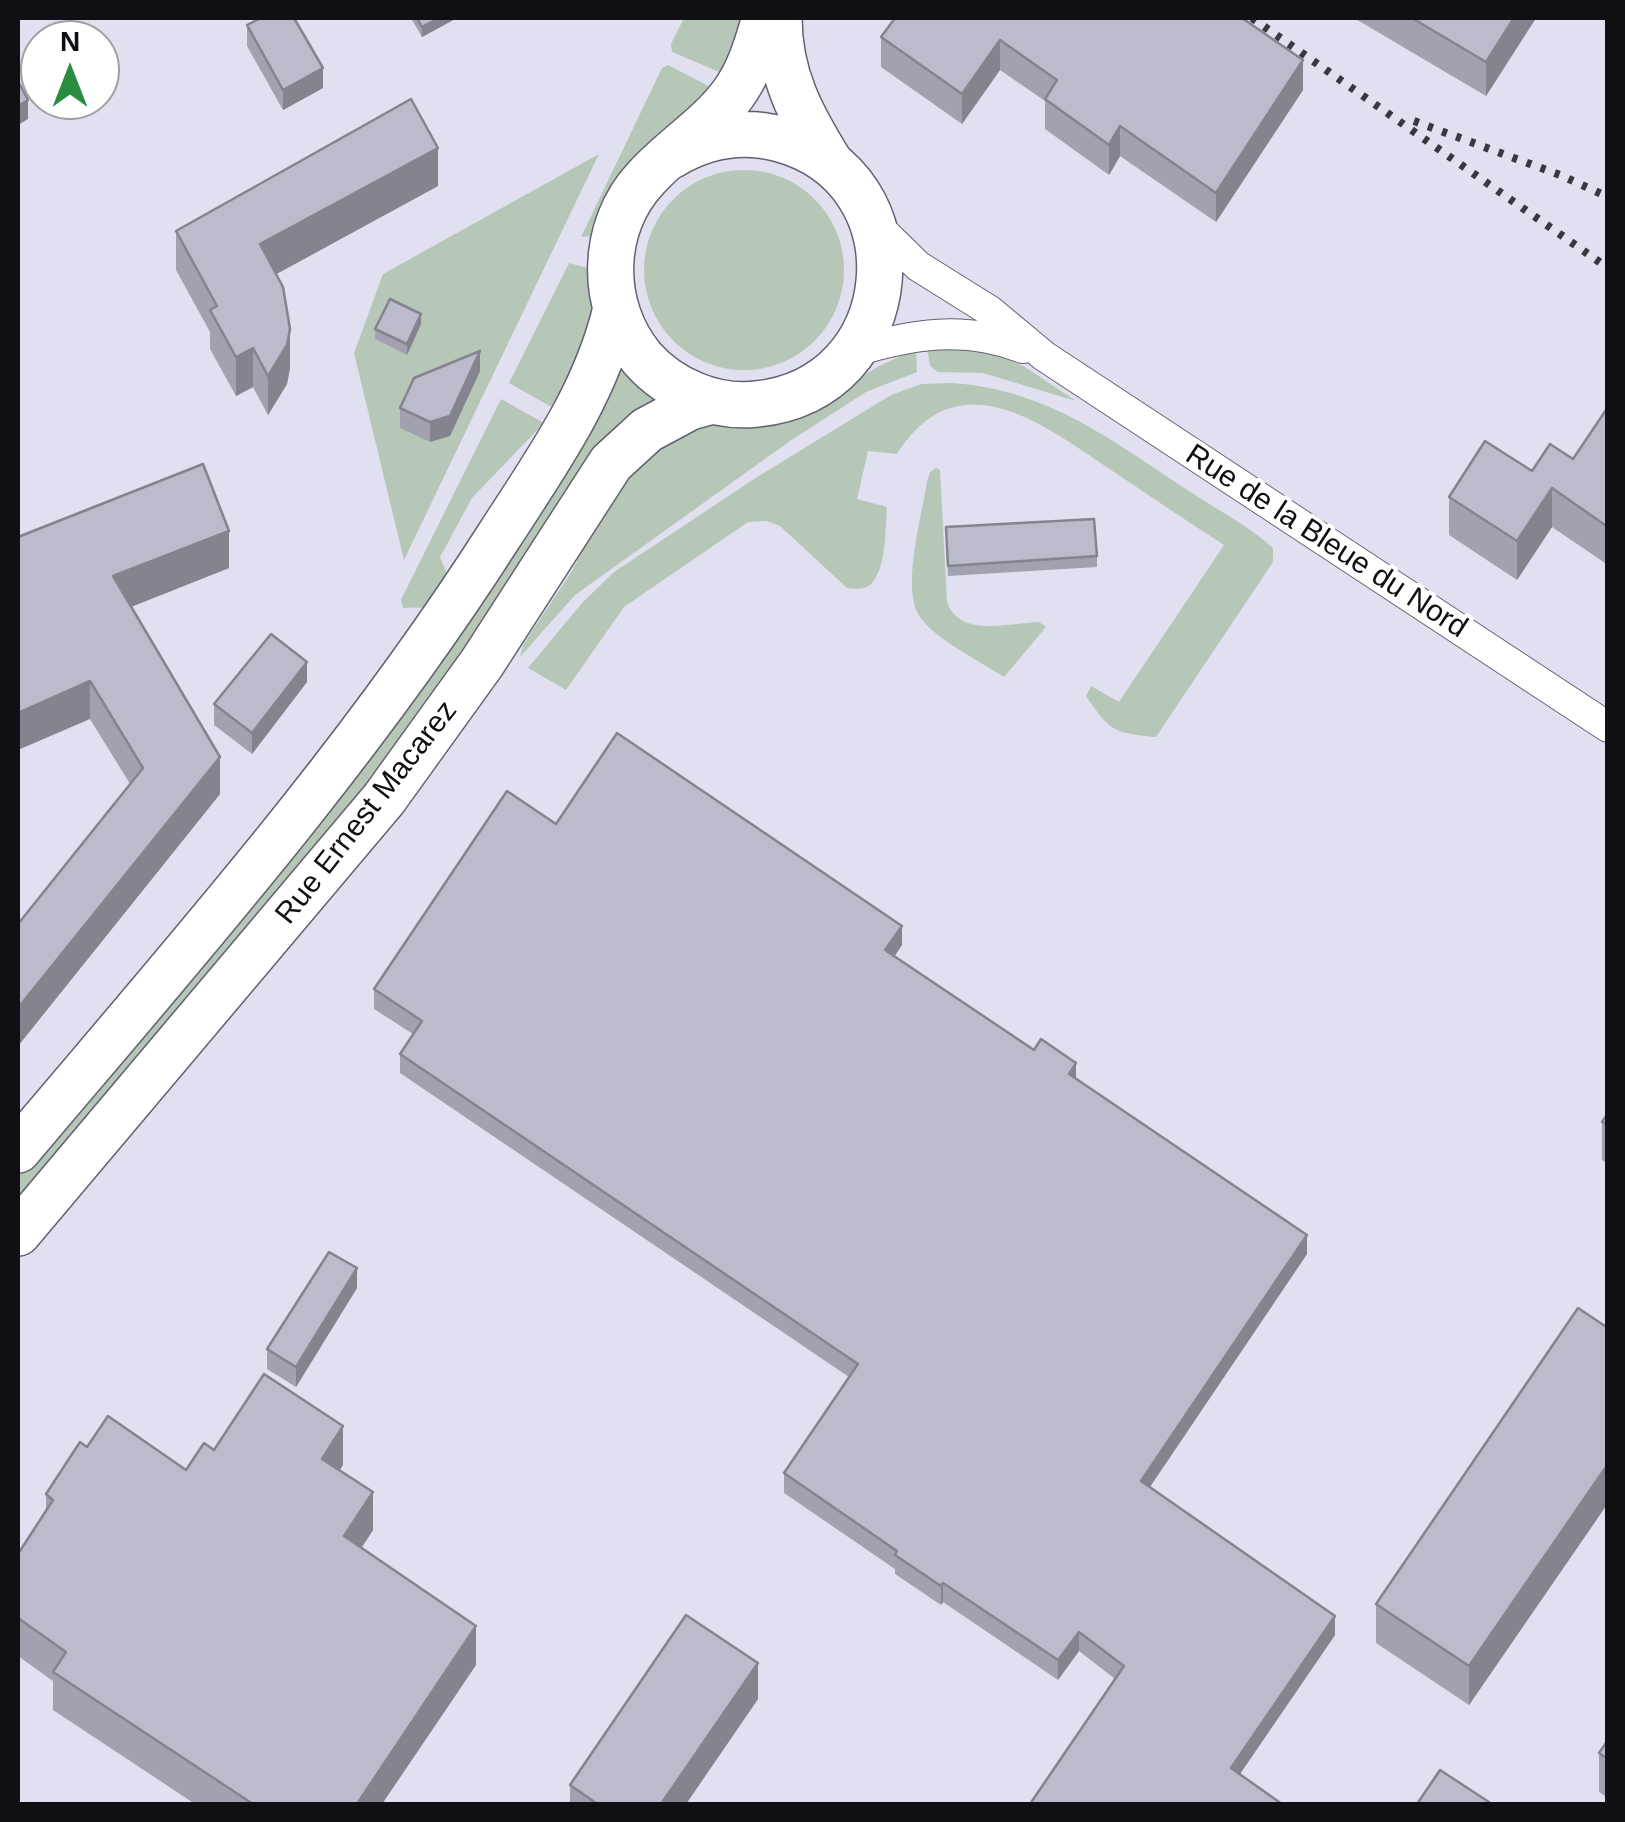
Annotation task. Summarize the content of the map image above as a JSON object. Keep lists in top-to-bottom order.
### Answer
{
  "streets": {
    "main road": ["Rue Ernest Macarez"],
    "street": ["Rue de la Bleue du Nord"]
  },
  "crossings": [
    ["Rue de la Bleue du Nord", "Rue Ernest Macarez"]
  ],
  "north": "top"
}
